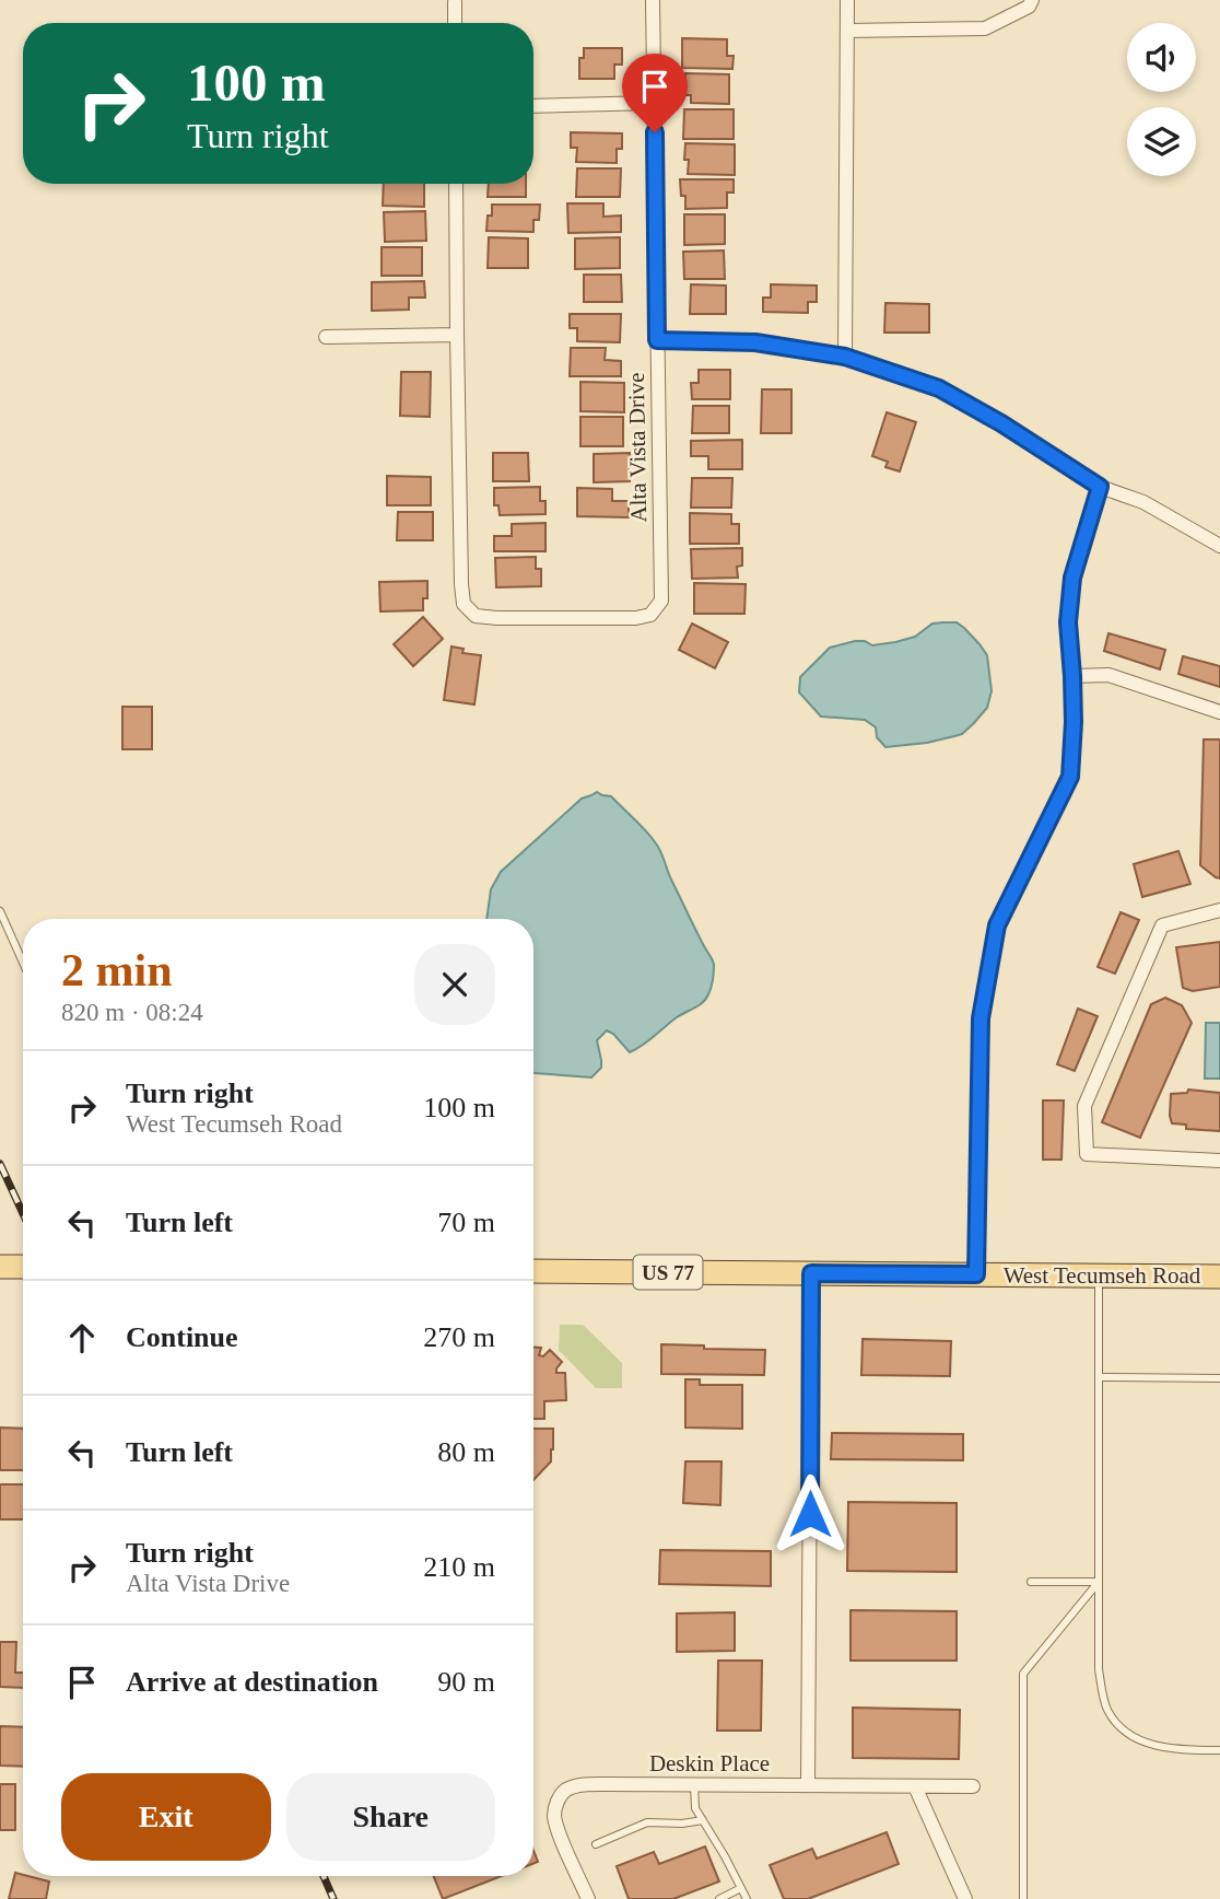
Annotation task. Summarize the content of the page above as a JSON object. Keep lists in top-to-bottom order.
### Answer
{
  "streets": {
    "main road": ["US 77", "West Tecumseh Road"],
    "street": ["Alta Vista Drive", "Deskin Place"]
  },
  "page": {
    "turn": ["100 m", "Turn right"],
    "heading": ["2 min", "820 m · 08:24"],
    "list": [
      {
        "name": "Turn right",
        "note": "West Tecumseh Road",
        "value": "100 m"
      },
      {
        "name": "Turn left",
        "value": "70 m"
      },
      {
        "name": "Continue",
        "value": "270 m"
      },
      {
        "name": "Turn left",
        "value": "80 m"
      },
      {
        "name": "Turn right",
        "note": "Alta Vista Drive",
        "value": "210 m"
      },
      {
        "name": "Arrive at destination",
        "value": "90 m"
      }
    ],
    "buttons": ["Exit", "Share"]
  }
}
